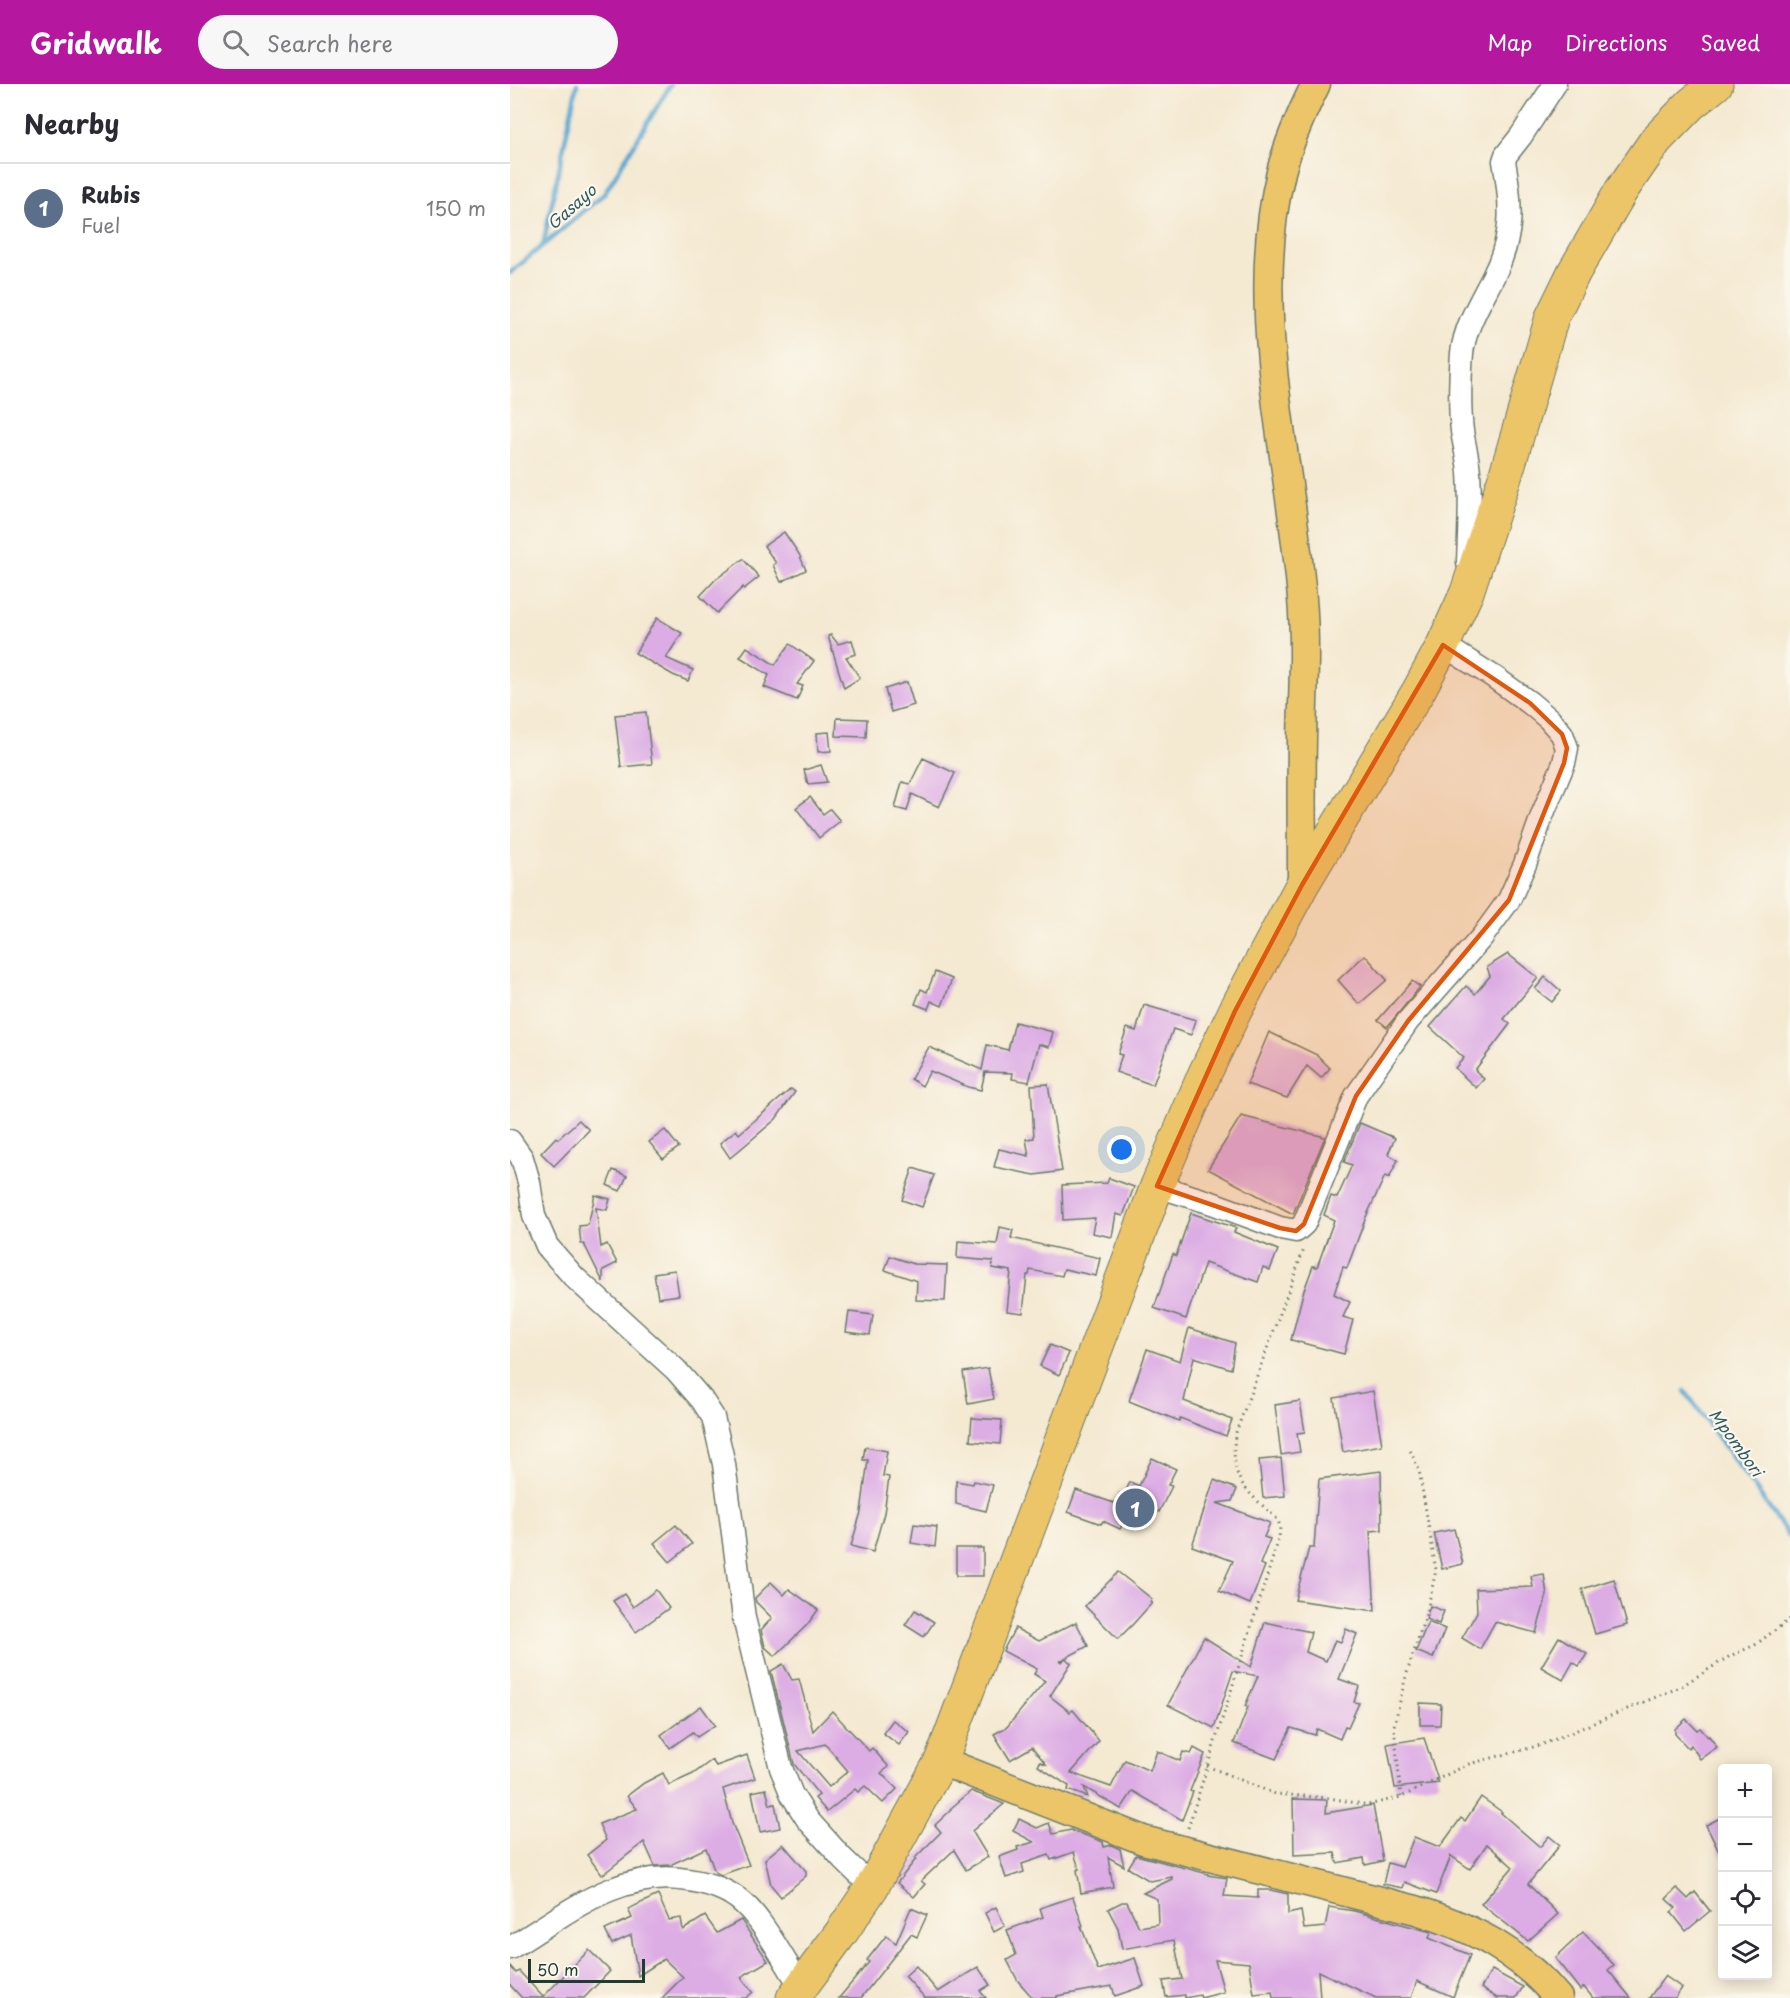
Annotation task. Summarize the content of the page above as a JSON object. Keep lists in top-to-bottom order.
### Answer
{
  "water": ["Gasayo", "Mpombori"],
  "scale_bar": "50 m",
  "page": {
    "header": "Gridwalk",
    "search": "Search here",
    "nav": ["Map", "Directions", "Saved"],
    "heading": "Nearby",
    "list": [
      {
        "mark": "1",
        "name": "Rubis",
        "note": "Fuel",
        "value": "150 m"
      }
    ],
    "pins": "1",
    "map_buttons": ["+", "−"],
    "scale": "50 m"
  }
}
